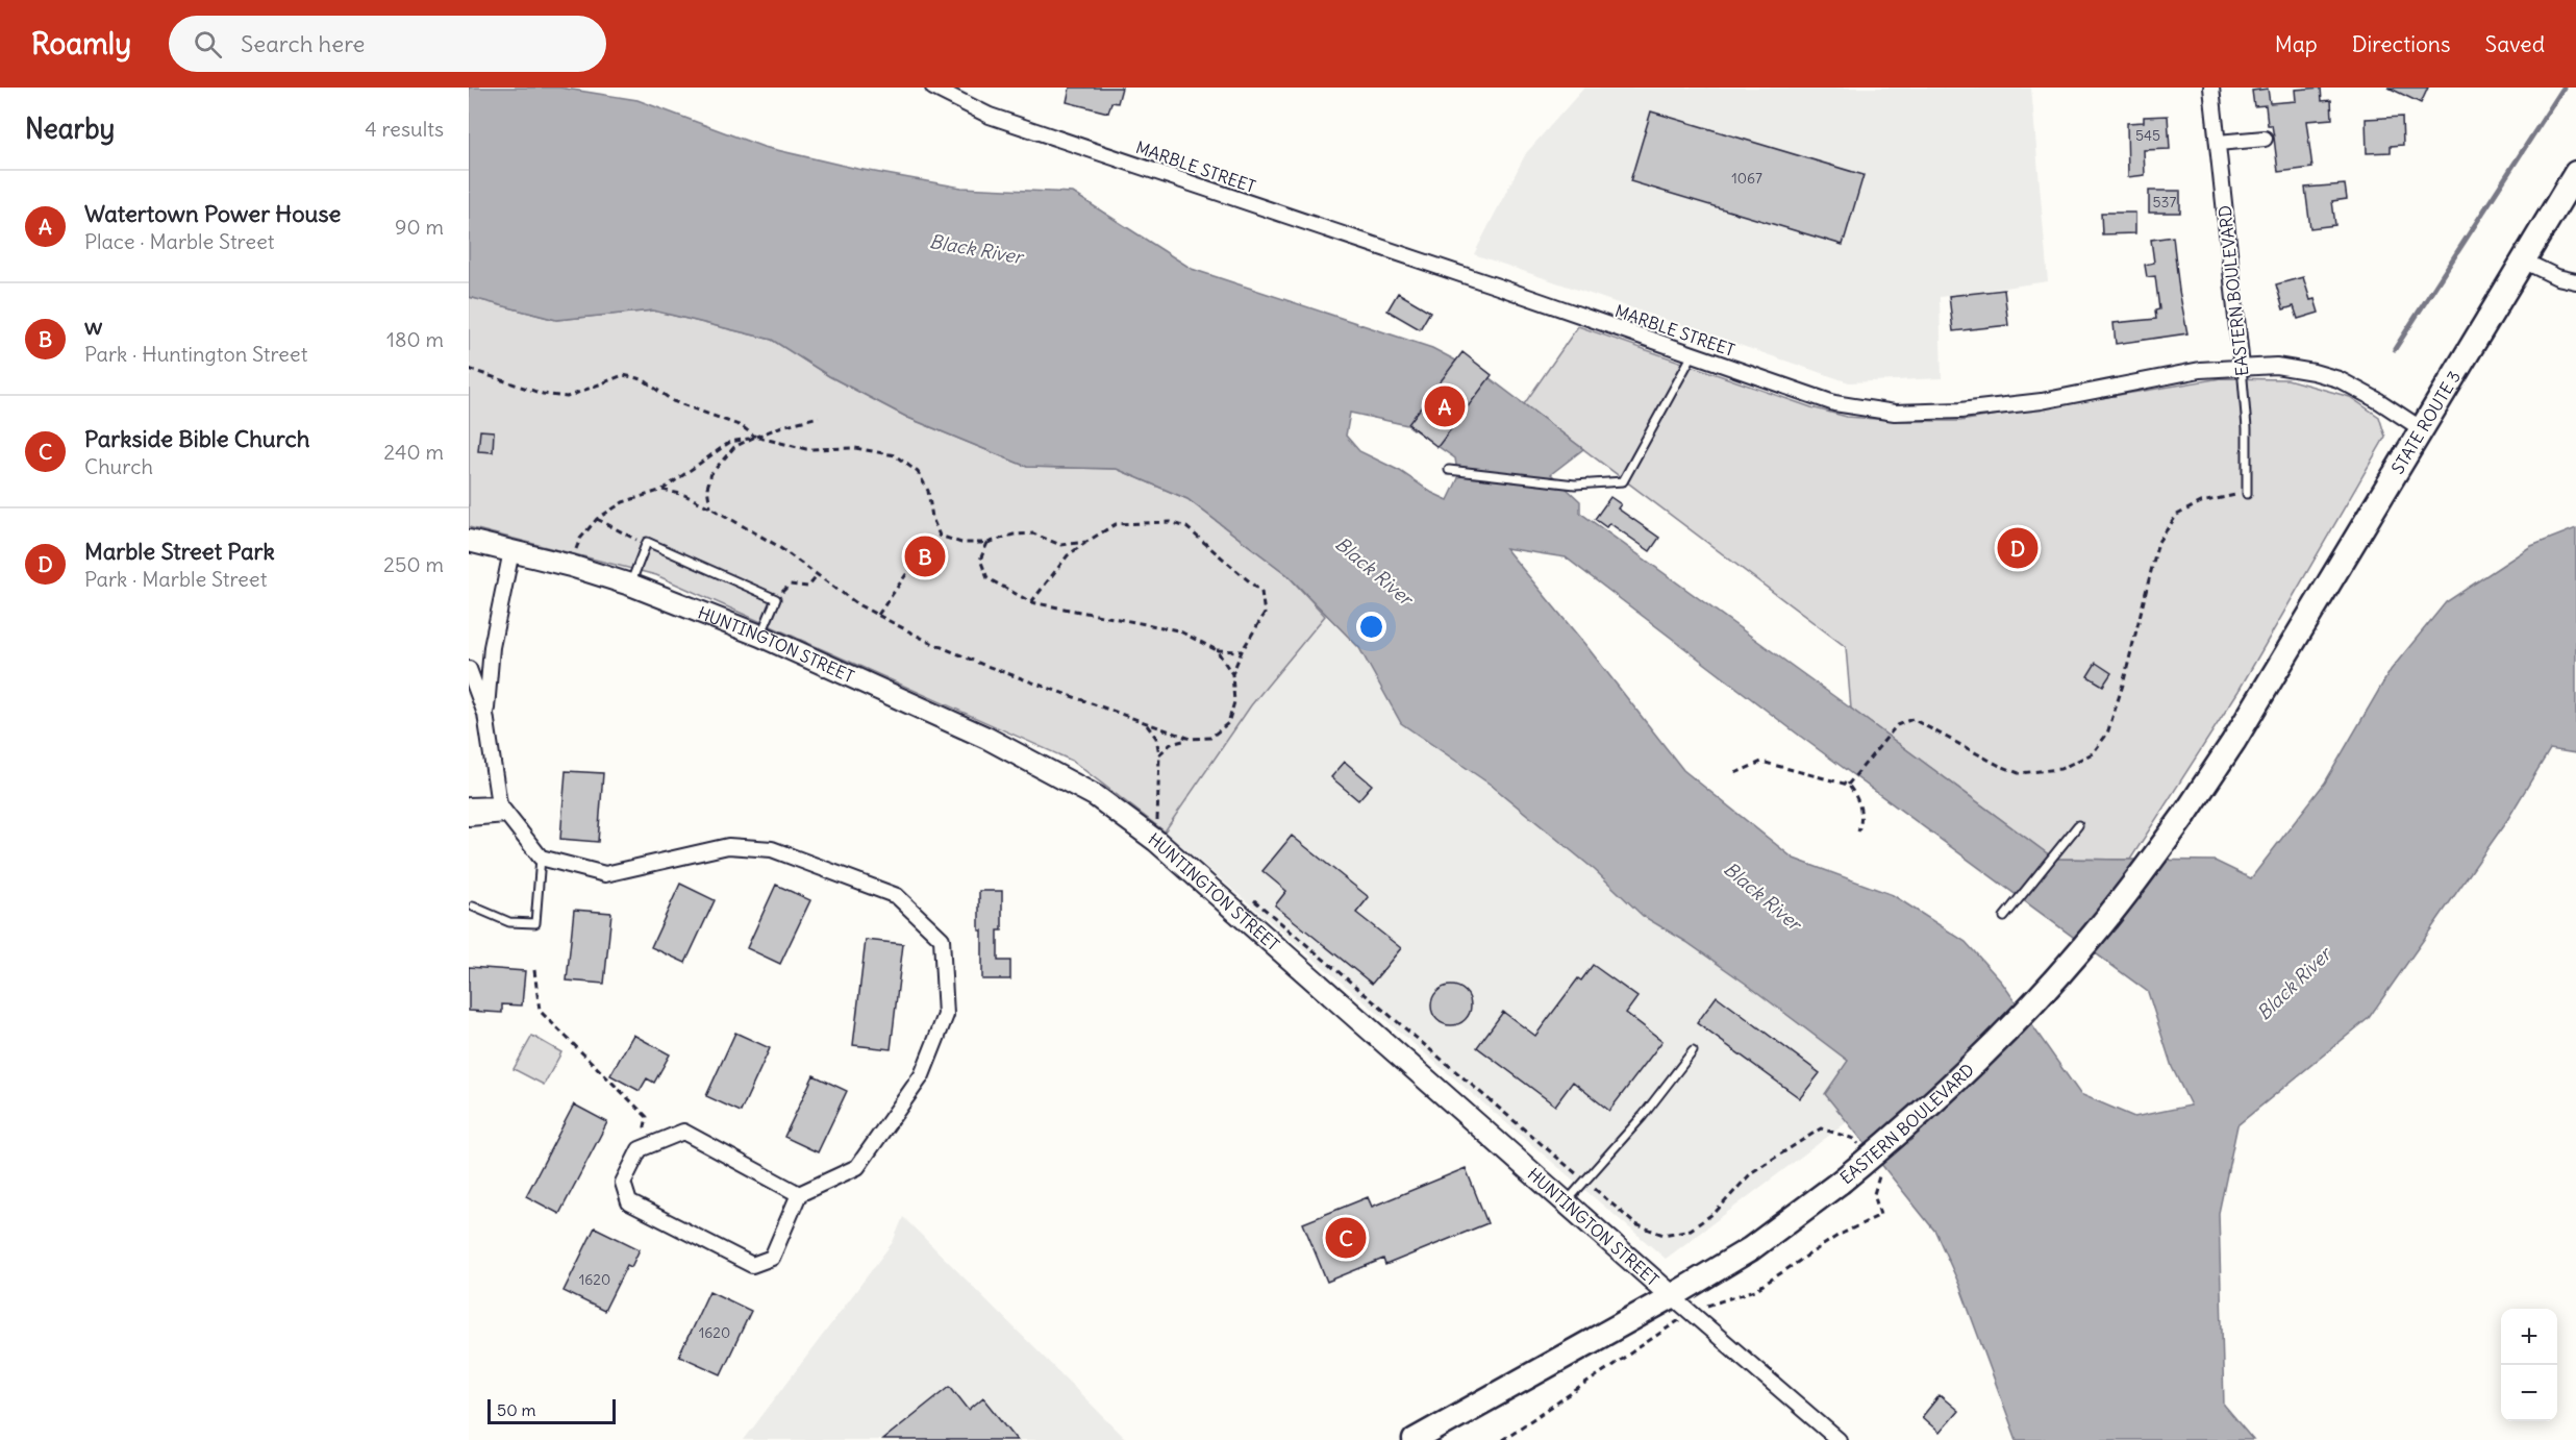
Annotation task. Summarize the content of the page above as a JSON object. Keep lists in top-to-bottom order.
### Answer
{
  "streets": {
    "main road": ["EASTERN BOULEVARD", "STATE ROUTE 3"],
    "street": ["MARBLE STREET", "HUNTINGTON STREET"]
  },
  "crossings": [
    ["MARBLE STREET", "EASTERN BOULEVARD"],
    ["MARBLE STREET", "STATE ROUTE 3"],
    ["EASTERN BOULEVARD", "STATE ROUTE 3"],
    ["EASTERN BOULEVARD", "HUNTINGTON STREET"]
  ],
  "water": ["Black River"],
  "house_numbers": [
    "545",
    "1067",
    "537",
    "1620",
    "1620"
  ],
  "scale_bar": "50 m",
  "page": {
    "header": "Roamly",
    "search": "Search here",
    "nav": ["Map", "Directions", "Saved"],
    "heading": ["Nearby", "4 results"],
    "list": [
      {
        "mark": "A",
        "name": "Watertown Power House",
        "note": "Place · Marble Street",
        "value": "90 m"
      },
      {
        "mark": "B",
        "name": "w",
        "note": "Park · Huntington Street",
        "value": "180 m"
      },
      {
        "mark": "C",
        "name": "Parkside Bible Church",
        "note": "Church",
        "value": "240 m"
      },
      {
        "mark": "D",
        "name": "Marble Street Park",
        "note": "Park · Marble Street",
        "value": "250 m"
      }
    ],
    "pins": [
      "A",
      "D",
      "B",
      "C"
    ],
    "map_buttons": ["+", "−"],
    "scale": "50 m"
  }
}
